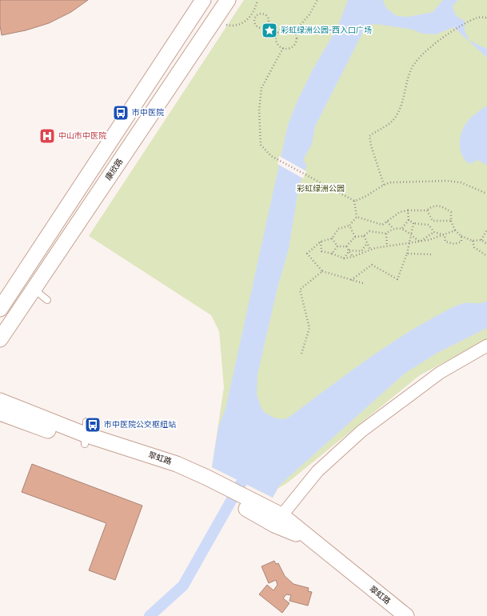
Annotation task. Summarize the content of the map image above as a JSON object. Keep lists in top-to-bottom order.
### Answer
{
  "streets": {
    "street": ["康欣路", "翠虹路"]
  },
  "parks": ["彩虹绿洲公园"],
  "places": {
    "place": ["彩虹绿洲公园-西入口广场"],
    "bus stop": ["市中医院", "市中医院公交枢纽站"],
    "hospital": ["中山市中医院"]
  }
}
